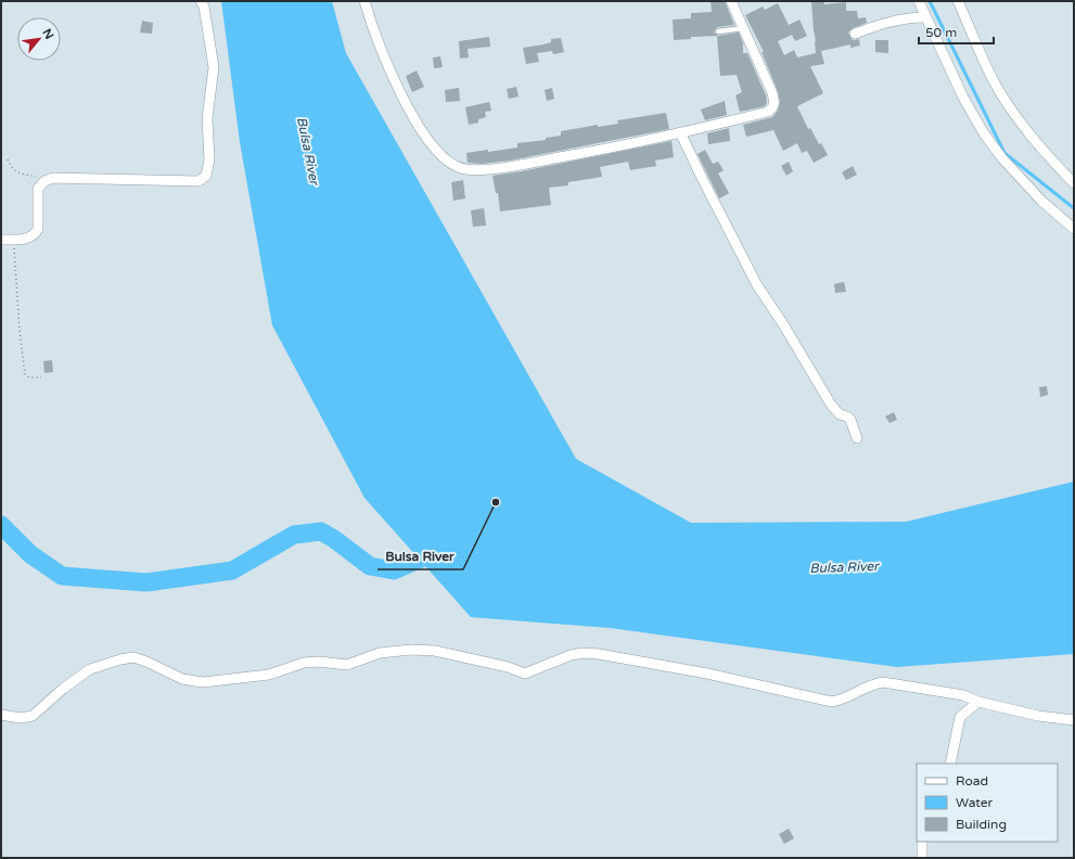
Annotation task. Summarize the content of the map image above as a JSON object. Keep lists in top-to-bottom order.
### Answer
{
  "water": ["Bulsa River"],
  "places": ["Bulsa River"],
  "legend": ["Road", "Water", "Building"],
  "scale_bar": "50 m",
  "north": "top right"
}
